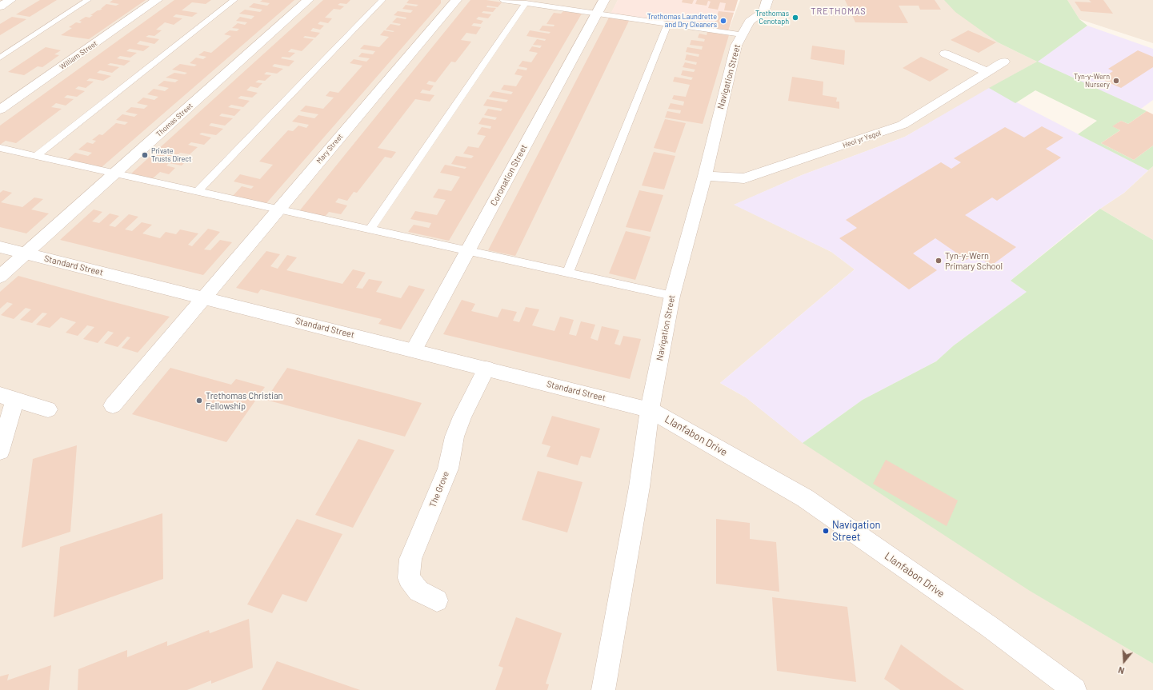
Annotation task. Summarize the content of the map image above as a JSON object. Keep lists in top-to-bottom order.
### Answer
{
  "streets": {
    "street": [
      "William Street",
      "Navigation Street",
      "Thomas Street",
      "Heol yr Ysgol",
      "Mary Street",
      "Coronation Street",
      "Standard Street",
      "Llanfabon Drive",
      "The Grove"
    ]
  },
  "crossings": [
    ["Navigation Street", "Heol yr Ysgol"],
    ["Navigation Street", "Standard Street"],
    ["Navigation Street", "Llanfabon Drive"],
    ["Thomas Street", "Standard Street"],
    ["Mary Street", "Standard Street"],
    ["Coronation Street", "Standard Street"],
    ["Standard Street", "Llanfabon Drive"],
    ["Standard Street", "The Grove"]
  ],
  "districts": ["TRETHOMAS"],
  "places": [
    "Trethomas Cenotaph",
    "Trethomas Laundrette and Dry Cleaners",
    "Tyn-y-Wern Nursery",
    "Private Trusts Direct",
    "Tyn-y-Wern Primary School",
    "Trethomas Christian Fellowship",
    "Navigation Street"
  ],
  "north": "bottom"
}
